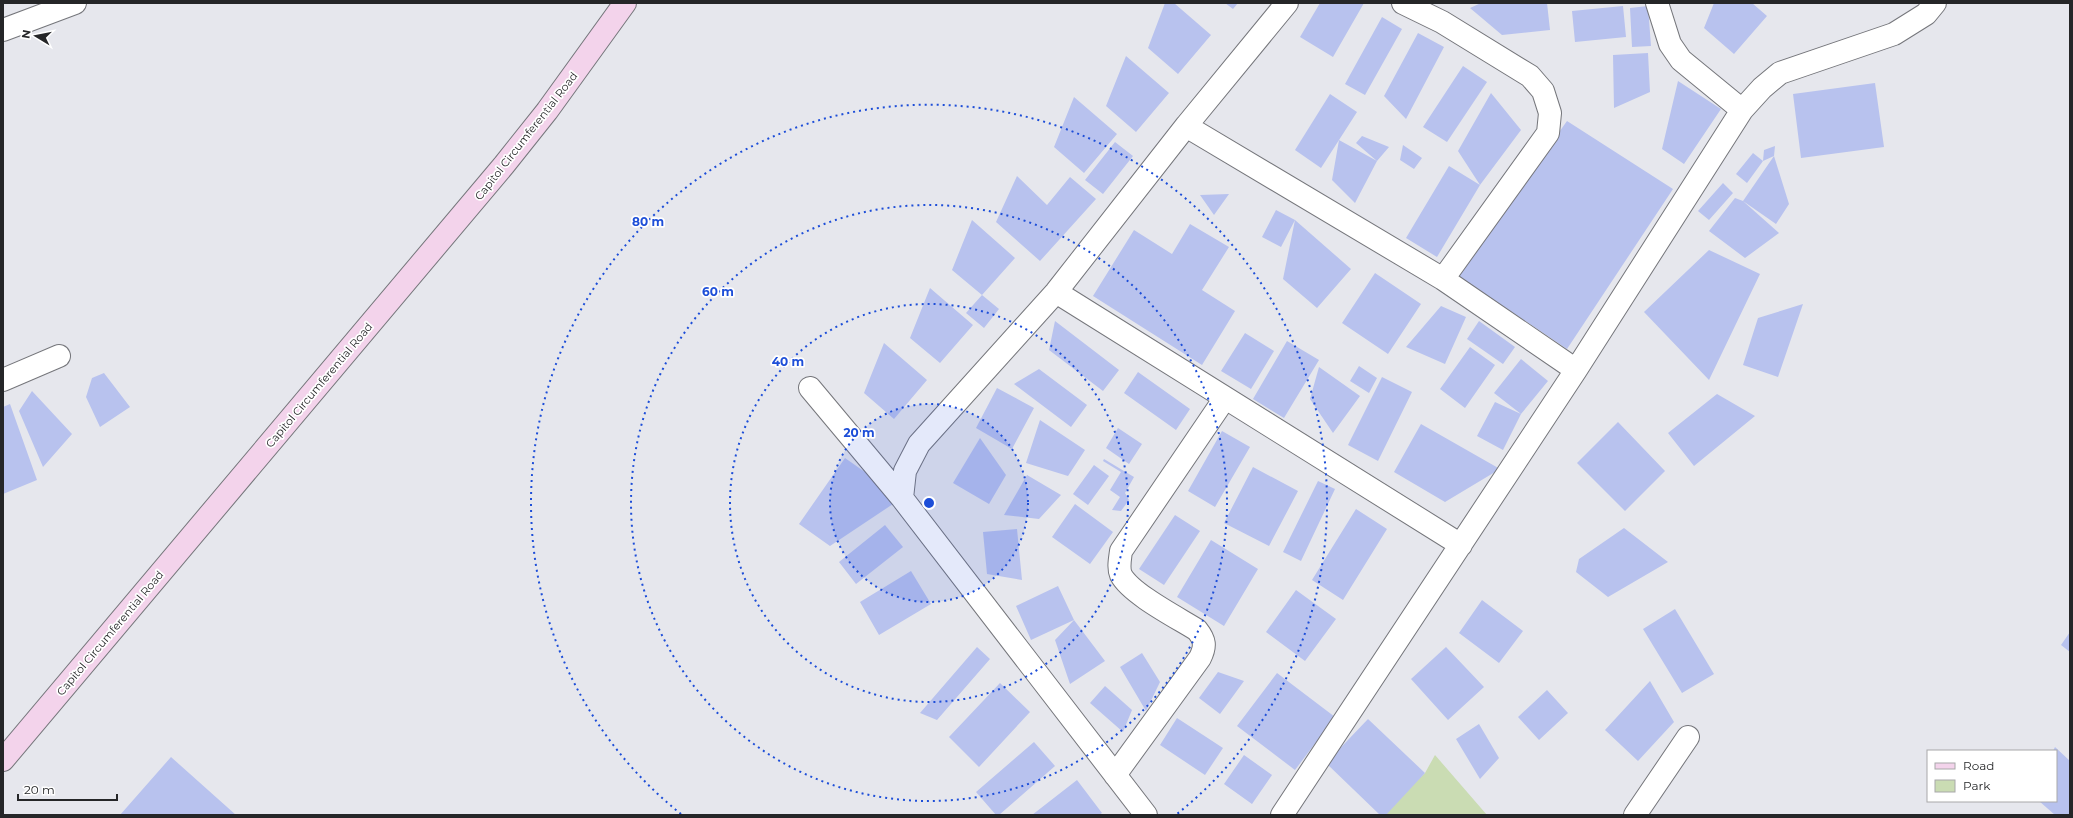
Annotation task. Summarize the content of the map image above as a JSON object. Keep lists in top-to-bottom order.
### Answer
{
  "streets": {
    "main road": ["Capitol Circumferential Road"]
  },
  "legend": ["Road", "Park"],
  "scale_bar": "20 m",
  "north": "left",
  "rings": [
    "80 m",
    "60 m",
    "40 m",
    "20 m"
  ]
}
